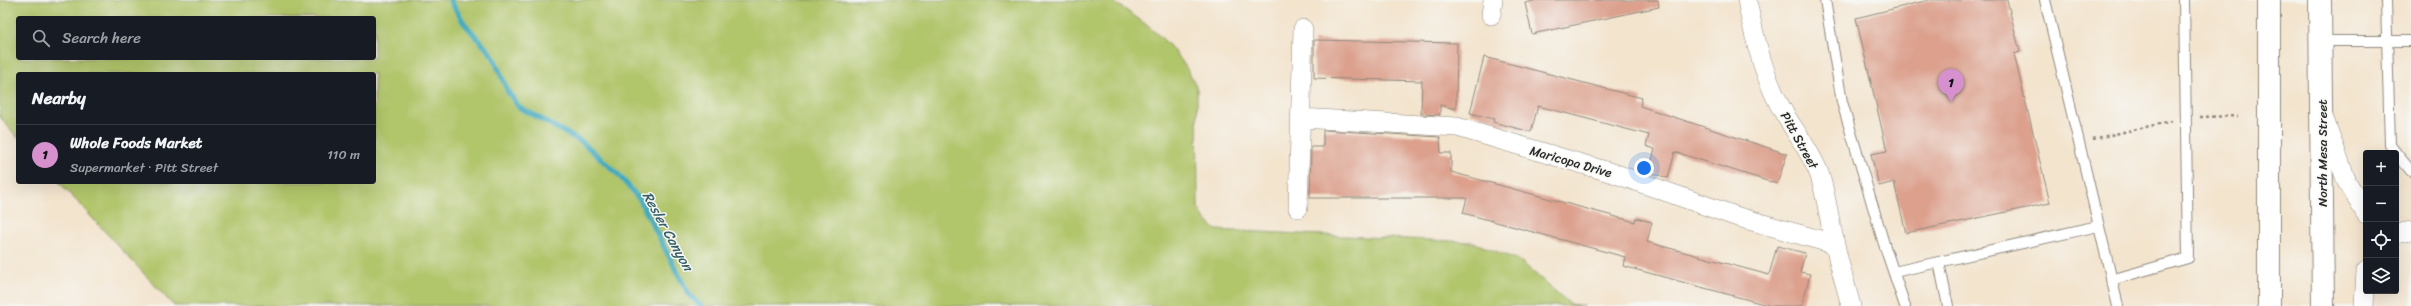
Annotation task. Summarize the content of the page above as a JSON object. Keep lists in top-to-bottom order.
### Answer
{
  "streets": {
    "main road": ["North Mesa Street"],
    "street": ["Pitt Street", "Maricopa Drive"]
  },
  "crossings": [
    ["Pitt Street", "Maricopa Drive"]
  ],
  "water": ["Resler Canyon"],
  "page": {
    "search": "Search here",
    "pins": "1",
    "heading": "Nearby",
    "list": [
      {
        "mark": "1",
        "name": "Whole Foods Market",
        "note": "Supermarket · Pitt Street",
        "value": "110 m"
      }
    ],
    "map_buttons": ["+", "−"]
  }
}
